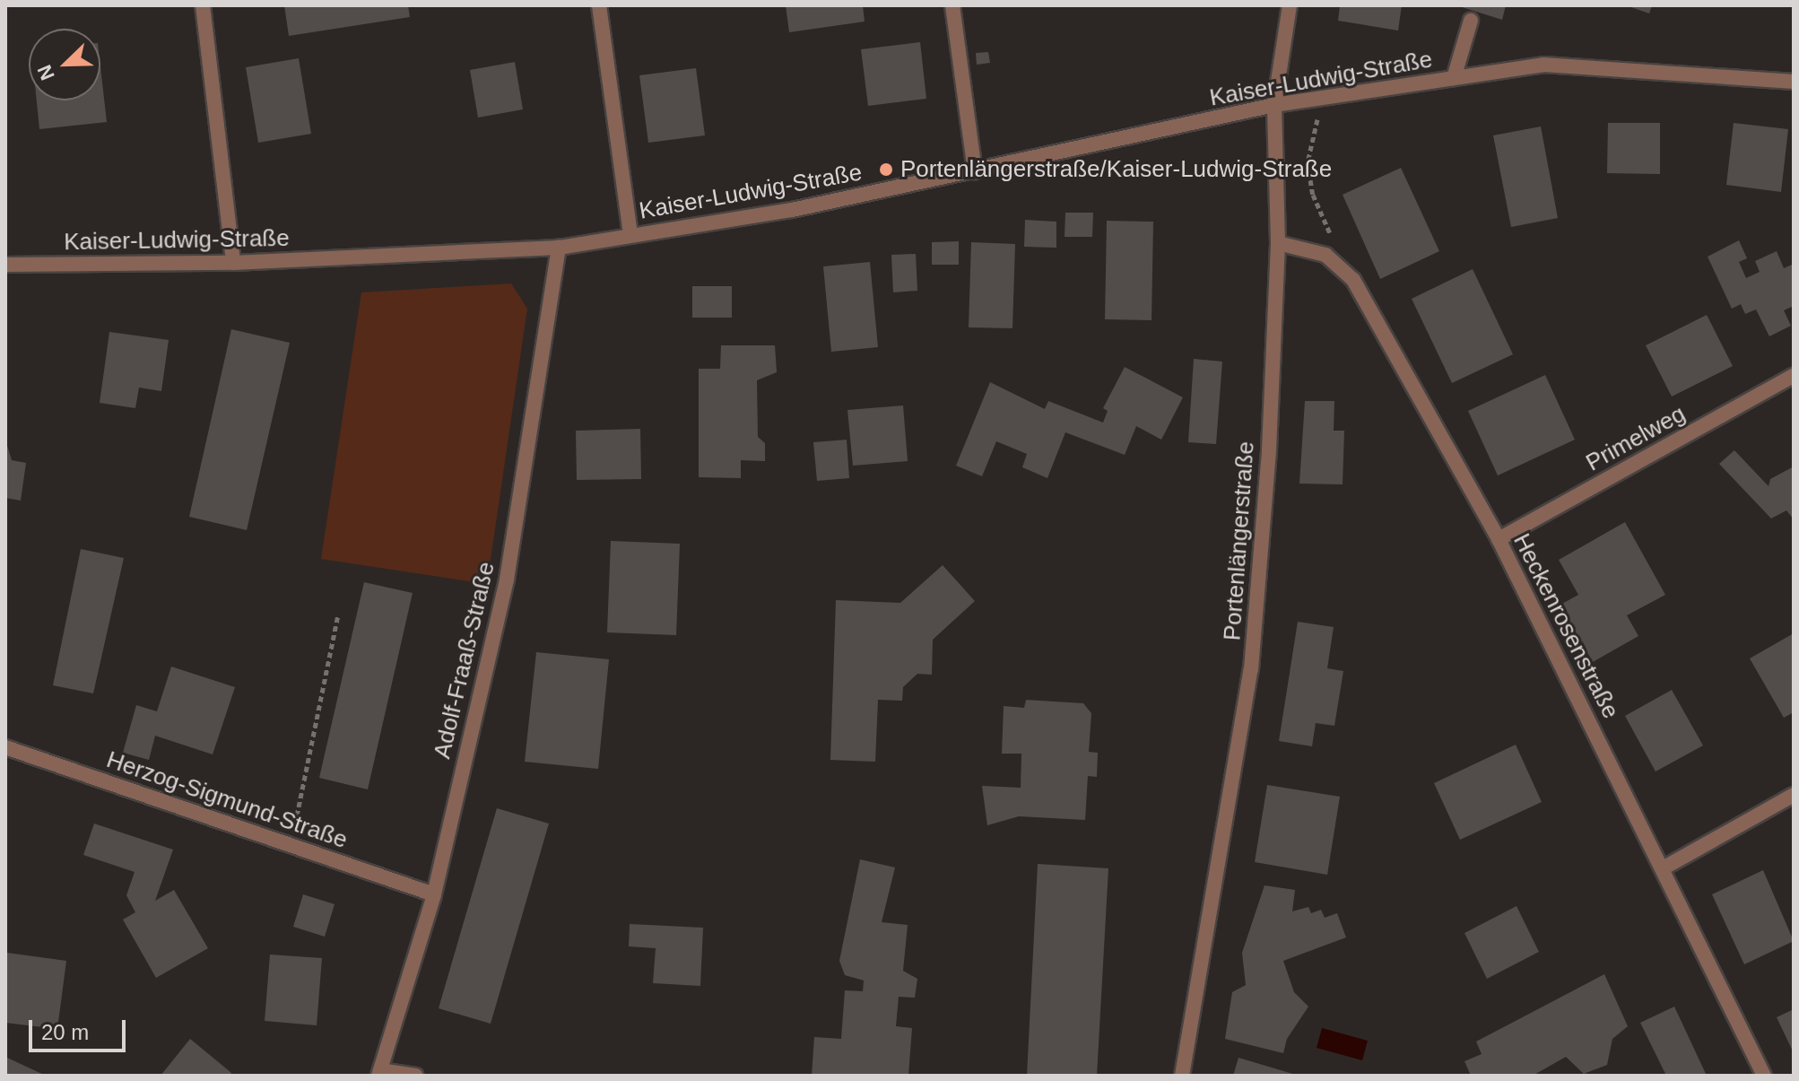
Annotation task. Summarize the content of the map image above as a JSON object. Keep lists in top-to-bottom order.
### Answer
{
  "streets": {
    "street": [
      "Kaiser-Ludwig-Straße",
      "Primelweg",
      "Portenlängerstraße",
      "Heckenrosenstraße",
      "Adolf-Fraaß-Straße",
      "Herzog-Sigmund-Straße"
    ]
  },
  "crossings": [
    ["Kaiser-Ludwig-Straße", "Portenlängerstraße"],
    ["Kaiser-Ludwig-Straße", "Adolf-Fraaß-Straße"],
    ["Primelweg", "Heckenrosenstraße"],
    ["Portenlängerstraße", "Heckenrosenstraße"],
    ["Adolf-Fraaß-Straße", "Herzog-Sigmund-Straße"]
  ],
  "places": ["Portenlängerstraße/Kaiser-Ludwig-Straße"],
  "scale_bar": "20 m",
  "north": "bottom left"
}
